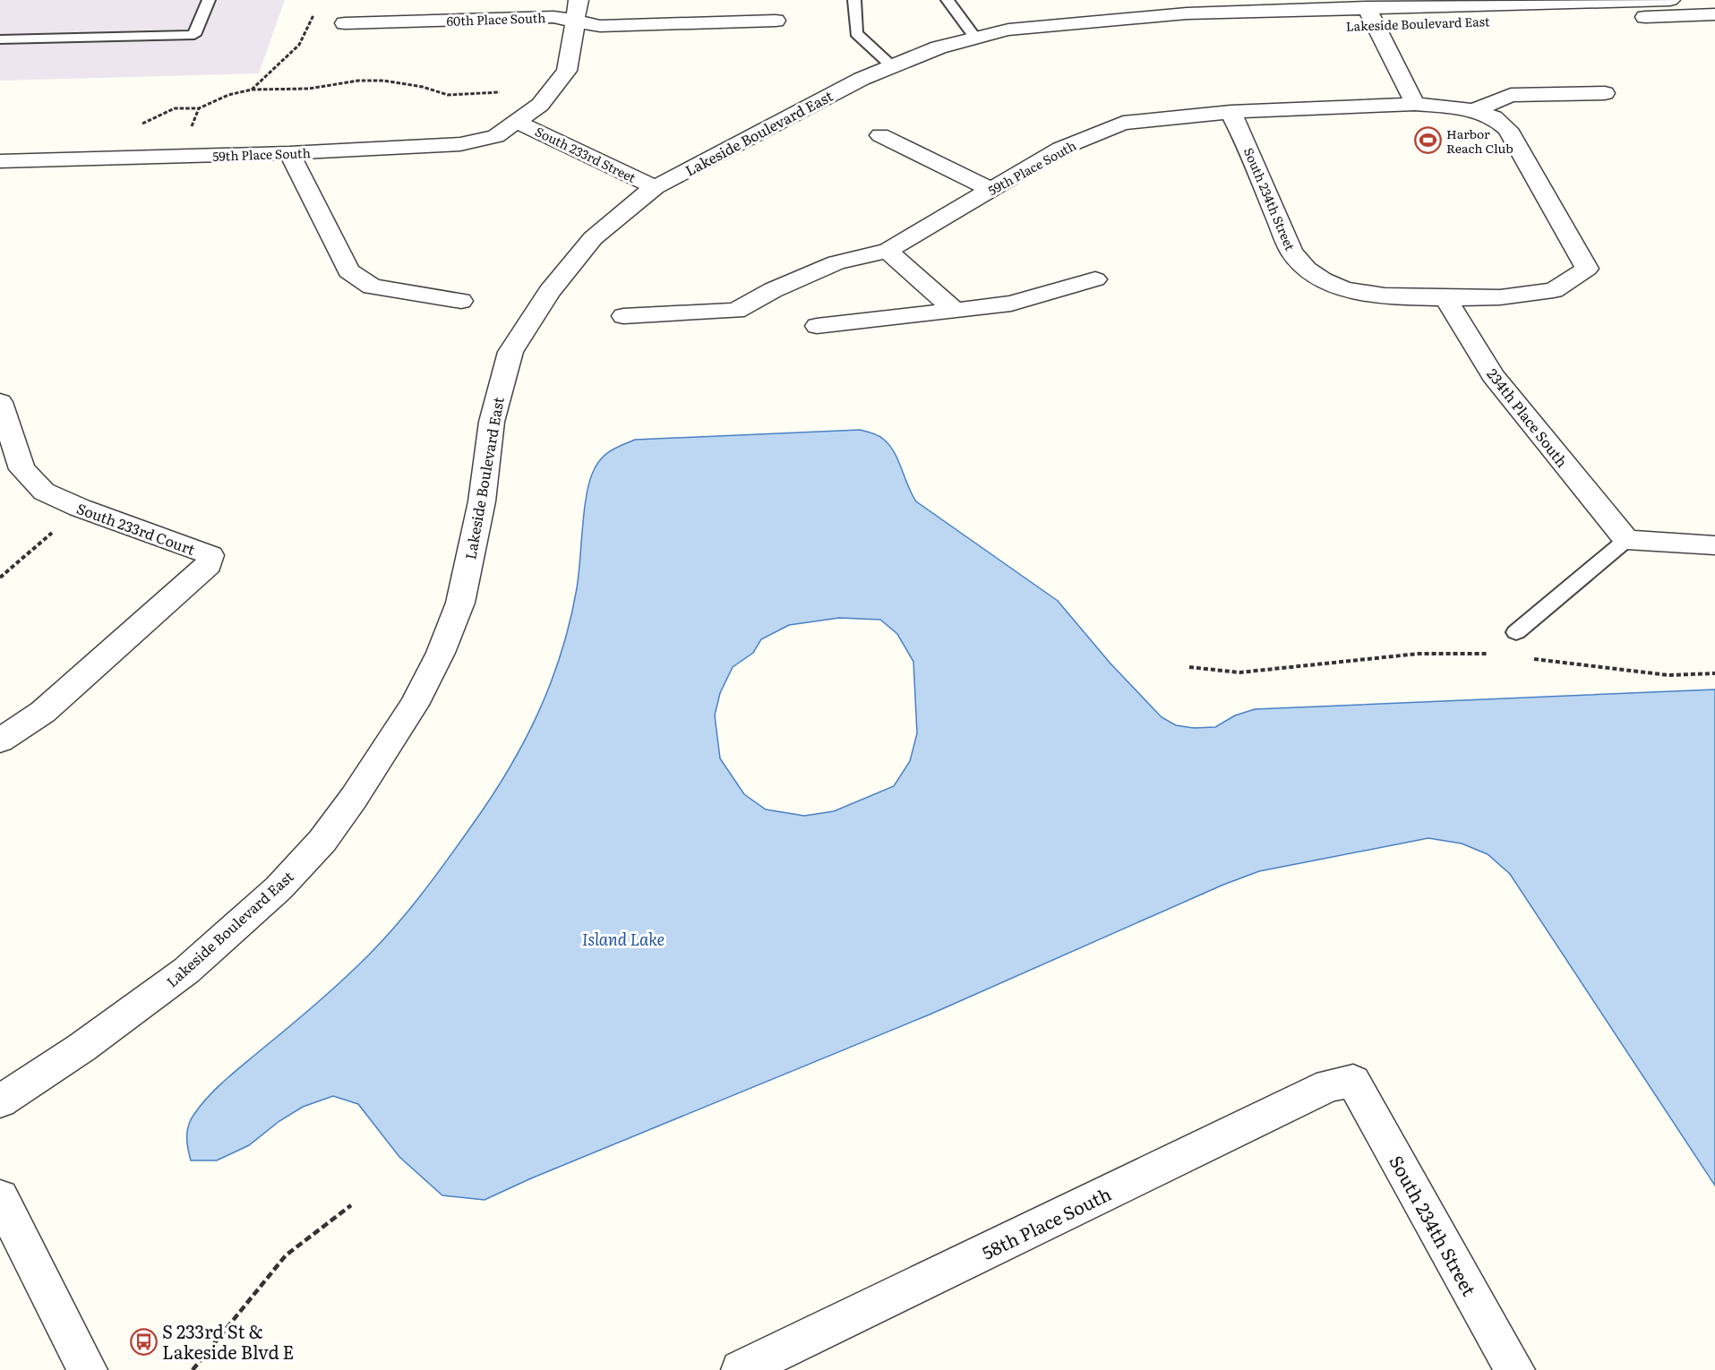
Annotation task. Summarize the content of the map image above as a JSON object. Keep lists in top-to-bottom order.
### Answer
{
  "streets": {
    "street": [
      "60th Place South",
      "Lakeside Boulevard East",
      "59th Place South",
      "South 233rd Street",
      "South 234th Street",
      "234th Place South",
      "South 233rd Court",
      "58th Place South"
    ]
  },
  "crossings": [
    ["60th Place South", "59th Place South"],
    ["Lakeside Boulevard East", "South 233rd Street"],
    ["59th Place South", "South 233rd Street"],
    ["59th Place South", "South 234th Street"],
    ["South 234th Street", "234th Place South"],
    ["South 234th Street", "58th Place South"]
  ],
  "water": ["Island Lake"],
  "places": {
    "sports": ["Harbor Reach Club"],
    "bus stop": ["S 233rd St & Lakeside Blvd E"]
  }
}
